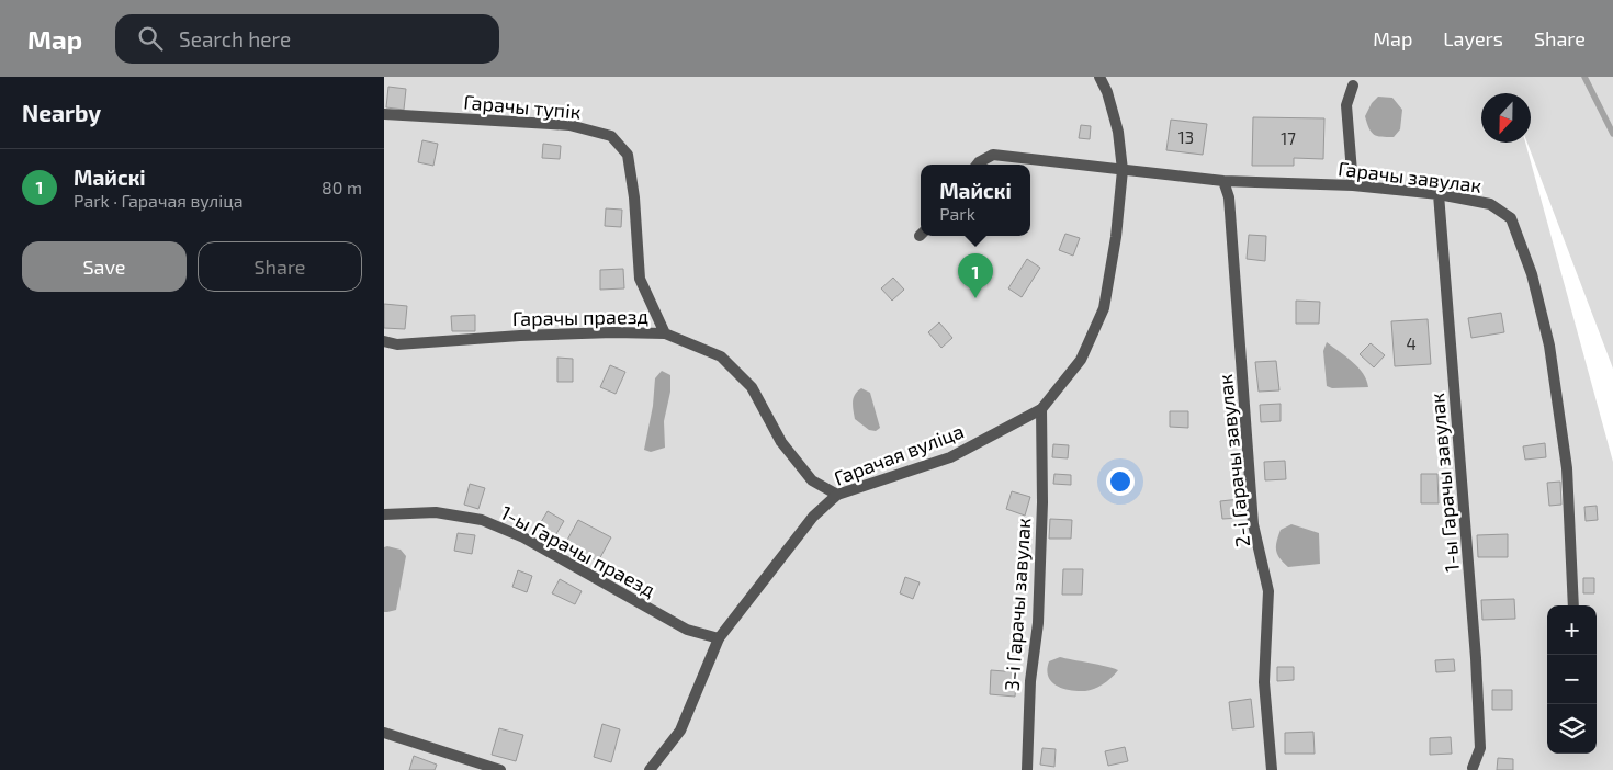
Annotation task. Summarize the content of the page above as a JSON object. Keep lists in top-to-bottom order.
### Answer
{
  "streets": {
    "street": [
      "Гарачы тупік",
      "Гарачы завулак",
      "Гарачы праезд",
      "Гарачая вуліца",
      "2-і Гарачы завулак",
      "1-ы Гарачы завулак",
      "1-ы Гарачы праезд",
      "3-і Гарачы завулак"
    ]
  },
  "crossings": [
    ["Гарачы тупік", "Гарачы праезд"],
    ["Гарачы завулак", "Гарачая вуліца"],
    ["Гарачы завулак", "2-і Гарачы завулак"],
    ["Гарачы завулак", "1-ы Гарачы завулак"],
    ["Гарачы праезд", "Гарачая вуліца"],
    ["Гарачая вуліца", "1-ы Гарачы праезд"],
    ["Гарачая вуліца", "3-і Гарачы завулак"]
  ],
  "house_numbers": ["13", "17", "4"],
  "north": "bottom",
  "page": {
    "header": "Map",
    "search": "Search here",
    "nav": ["Map", "Layers", "Share"],
    "heading": "Nearby",
    "list": [
      {
        "mark": "1",
        "name": "Майскі",
        "note": "Park · Гарачая вуліца",
        "value": "80 m"
      }
    ],
    "popup": ["Майскі", "Park"],
    "buttons": ["Save", "Share"],
    "pins": "1",
    "map_buttons": ["+", "−"]
  }
}
